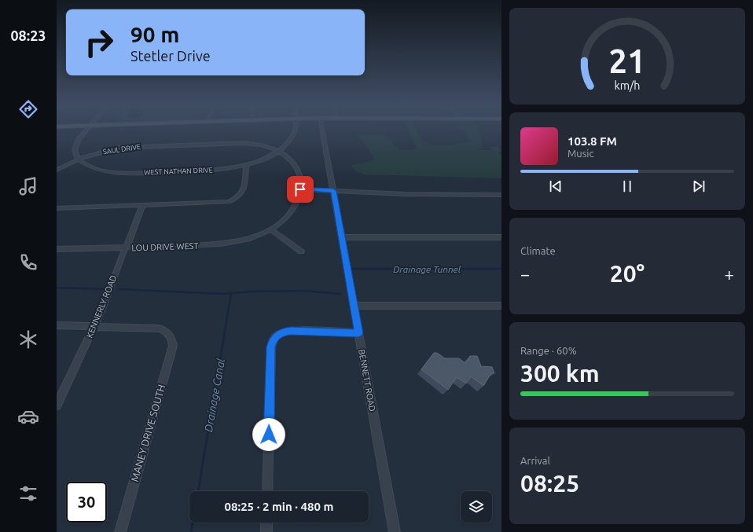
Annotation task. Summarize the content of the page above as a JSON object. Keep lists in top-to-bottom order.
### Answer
{
  "streets": {
    "street": [
      "SAUL DRIVE",
      "WEST NATHAN DRIVE",
      "LOU DRIVE WEST",
      "KENNERLY ROAD",
      "BENNETT ROAD",
      "MANEY DRIVE SOUTH"
    ]
  },
  "crossings": [
    ["SAUL DRIVE", "WEST NATHAN DRIVE"],
    ["LOU DRIVE WEST", "KENNERLY ROAD"],
    ["KENNERLY ROAD", "MANEY DRIVE SOUTH"]
  ],
  "water": ["Drainage Tunnel", "Drainage Canal"],
  "page": {
    "tabs": "08:23",
    "turn": ["90 m", "Stetler Drive"],
    "song": ["103.8 FM", "Music"],
    "tile": [
      "Climate",
      ["Range · 60%", "300 km"],
      ["Arrival", "08:25"]
    ],
    "heat": ["−", "20°", "+"],
    "limit": "30",
    "trip": "08:25 · 2 min · 480 m",
    "gauge": ["21", "km/h"]
  }
}
